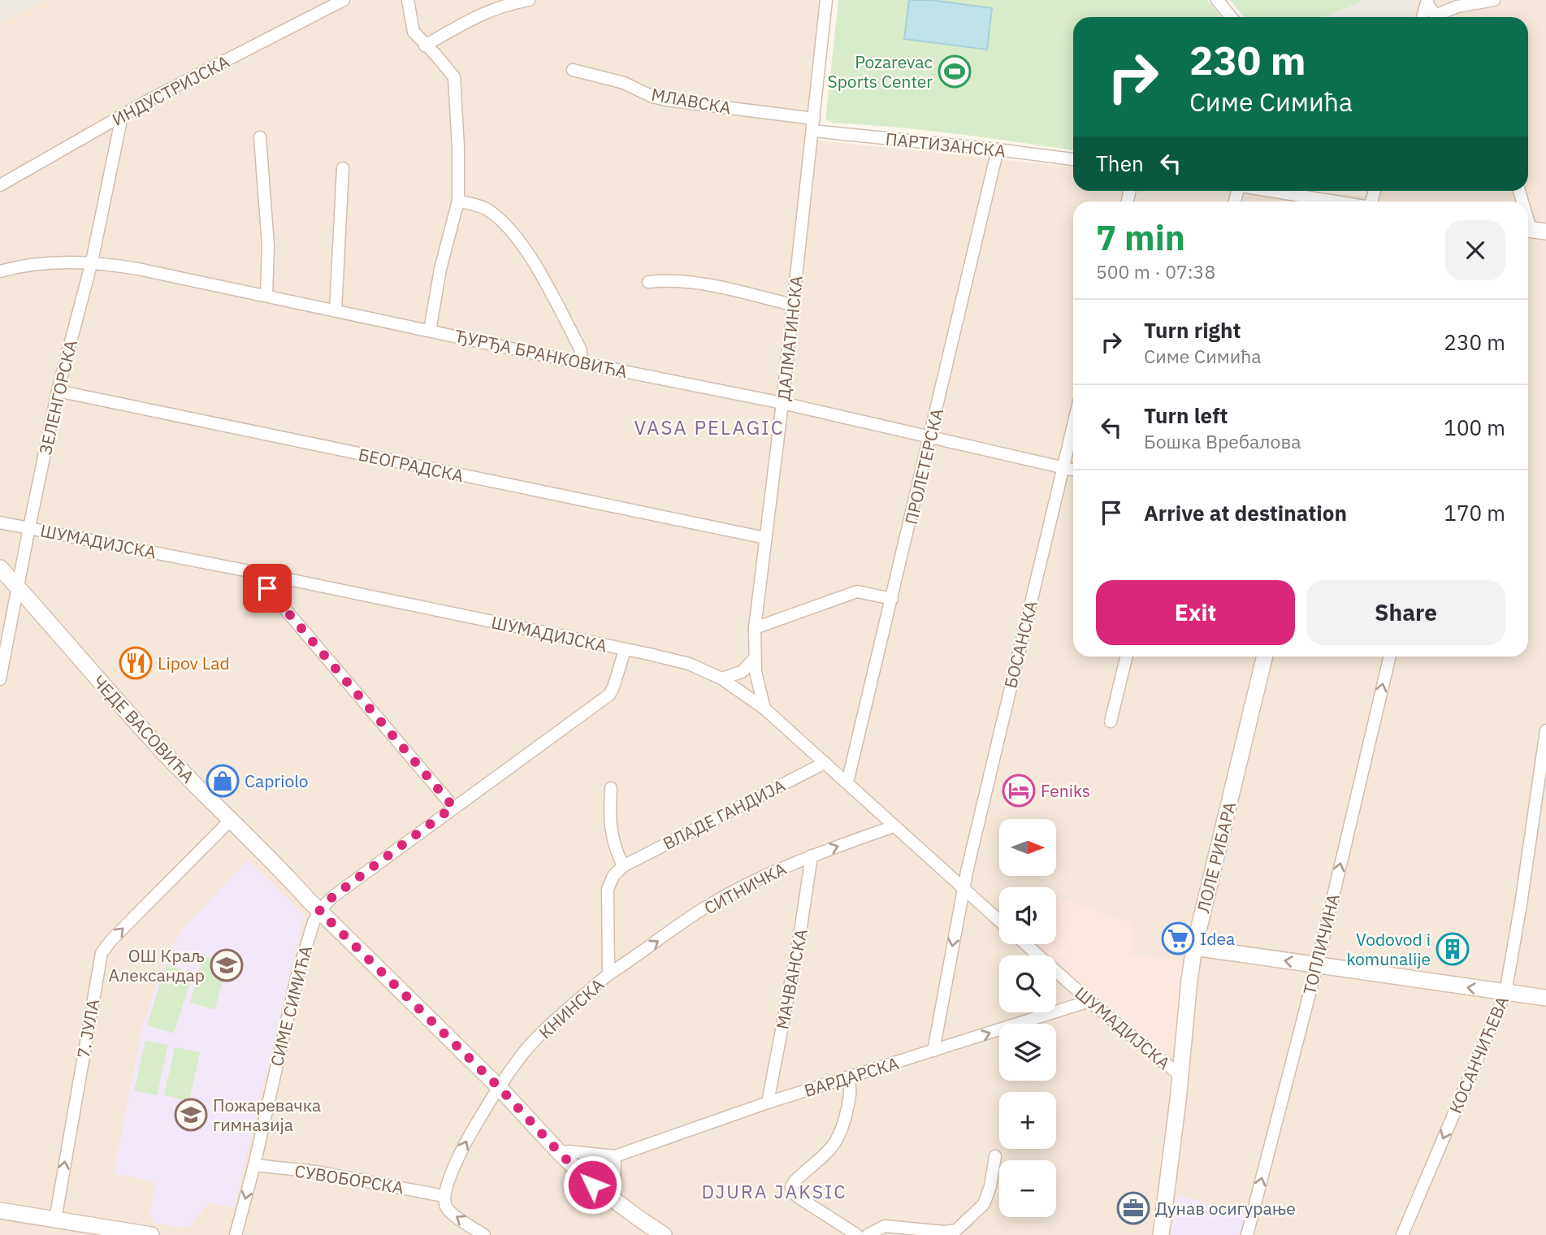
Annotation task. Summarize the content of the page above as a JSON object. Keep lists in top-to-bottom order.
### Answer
{
  "streets": {
    "street": [
      "ИНДУСТРИЈСКА",
      "МЛАВСКА",
      "ПАРТИЗАНСКА",
      "ДАЛМАТИНСКА",
      "ЂУРЂА БРАНКОВИЋА",
      "ЗЕЛЕНГОРСКА",
      "БЕОГРАДСКА",
      "ПРОЛЕТЕРСКА",
      "ШУМАДИЈСКА",
      "БОСАНСКА",
      "ЧЕДЕ ВАСОВИЋА",
      "ВЛАДЕ ГАНДИЈА",
      "ЛОЛЕ РИБАРА",
      "СИТНИЧКА",
      "ТОПЛИЧИНА",
      "МАЧВАНСКА",
      "СИМЕ СИМИЋА",
      "КНИНСКА",
      "7. ЈУЛА",
      "КОСАНЧИЋЕВА",
      "ВАРДАРСКА",
      "СУВОБОРСКА"
    ]
  },
  "crossings": [
    ["ИНДУСТРИЈСКА", "ЗЕЛЕНГОРСКА"],
    ["МЛАВСКА", "ПАРТИЗАНСКА"],
    ["МЛАВСКА", "ДАЛМАТИНСКА"],
    ["ПАРТИЗАНСКА", "ДАЛМАТИНСКА"],
    ["ПАРТИЗАНСКА", "ПРОЛЕТЕРСКА"],
    ["ДАЛМАТИНСКА", "ЂУРЂА БРАНКОВИЋА"],
    ["ДАЛМАТИНСКА", "БЕОГРАДСКА"],
    ["ДАЛМАТИНСКА", "ШУМАДИЈСКА"],
    ["ЂУРЂА БРАНКОВИЋА", "ЗЕЛЕНГОРСКА"],
    ["ЂУРЂА БРАНКОВИЋА", "ПРОЛЕТЕРСКА"],
    ["ЂУРЂА БРАНКОВИЋА", "БОСАНСКА"],
    ["ЗЕЛЕНГОРСКА", "БЕОГРАДСКА"],
    ["ЗЕЛЕНГОРСКА", "ШУМАДИЈСКА"],
    ["ЗЕЛЕНГОРСКА", "ЧЕДЕ ВАСОВИЋА"],
    ["ПРОЛЕТЕРСКА", "ШУМАДИЈСКА"],
    ["ШУМАДИЈСКА", "БОСАНСКА"],
    ["ШУМАДИЈСКА", "ВЛАДЕ ГАНДИЈА"],
    ["ШУМАДИЈСКА", "ЛОЛЕ РИБАРА"],
    ["ШУМАДИЈСКА", "СИТНИЧКА"],
    ["ШУМАДИЈСКА", "СИМЕ СИМИЋА"],
    ["ШУМАДИЈСКА", "ВАРДАРСКА"],
    ["БОСАНСКА", "ВАРДАРСКА"],
    ["ЧЕДЕ ВАСОВИЋА", "СИМЕ СИМИЋА"],
    ["ЧЕДЕ ВАСОВИЋА", "КНИНСКА"],
    ["ЧЕДЕ ВАСОВИЋА", "7. ЈУЛА"],
    ["ЧЕДЕ ВАСОВИЋА", "ВАРДАРСКА"],
    ["ВЛАДЕ ГАНДИЈА", "КНИНСКА"],
    ["СИТНИЧКА", "МАЧВАНСКА"],
    ["СИТНИЧКА", "КНИНСКА"],
    ["МАЧВАНСКА", "ВАРДАРСКА"],
    ["СИМЕ СИМИЋА", "СУВОБОРСКА"]
  ],
  "one_way": [
    "СИТНИЧКА",
    "ТОПЛИЧИНА",
    "7. ЈУЛА",
    "КОСАНЧИЋЕВА"
  ],
  "districts": ["VASA PELAGIC", "DJURA JAKSIC"],
  "places": {
    "sports": ["Pozarevac Sports Center"],
    "restaurant": ["Lipov Lad"],
    "shop": ["Capriolo"],
    "hotel": ["Feniks"],
    "supermarket": ["Idea"],
    "building": ["Vodovod i komunalije"],
    "school or university": ["ОШ Краљ Александар", "Пожаревачка гимназија"],
    "office": ["Дунав осигурање"]
  },
  "north": "right",
  "page": {
    "turn": ["230 m", "Симе Симића"],
    "then": "Then",
    "heading": ["7 min", "500 m · 07:38"],
    "list": [
      {
        "name": "Turn right",
        "note": "Симе Симића",
        "value": "230 m"
      },
      {
        "name": "Turn left",
        "note": "Бошка Вребалова",
        "value": "100 m"
      },
      {
        "name": "Arrive at destination",
        "value": "170 m"
      }
    ],
    "buttons": ["Exit", "Share"],
    "map_buttons": ["+", "−"]
  }
}
